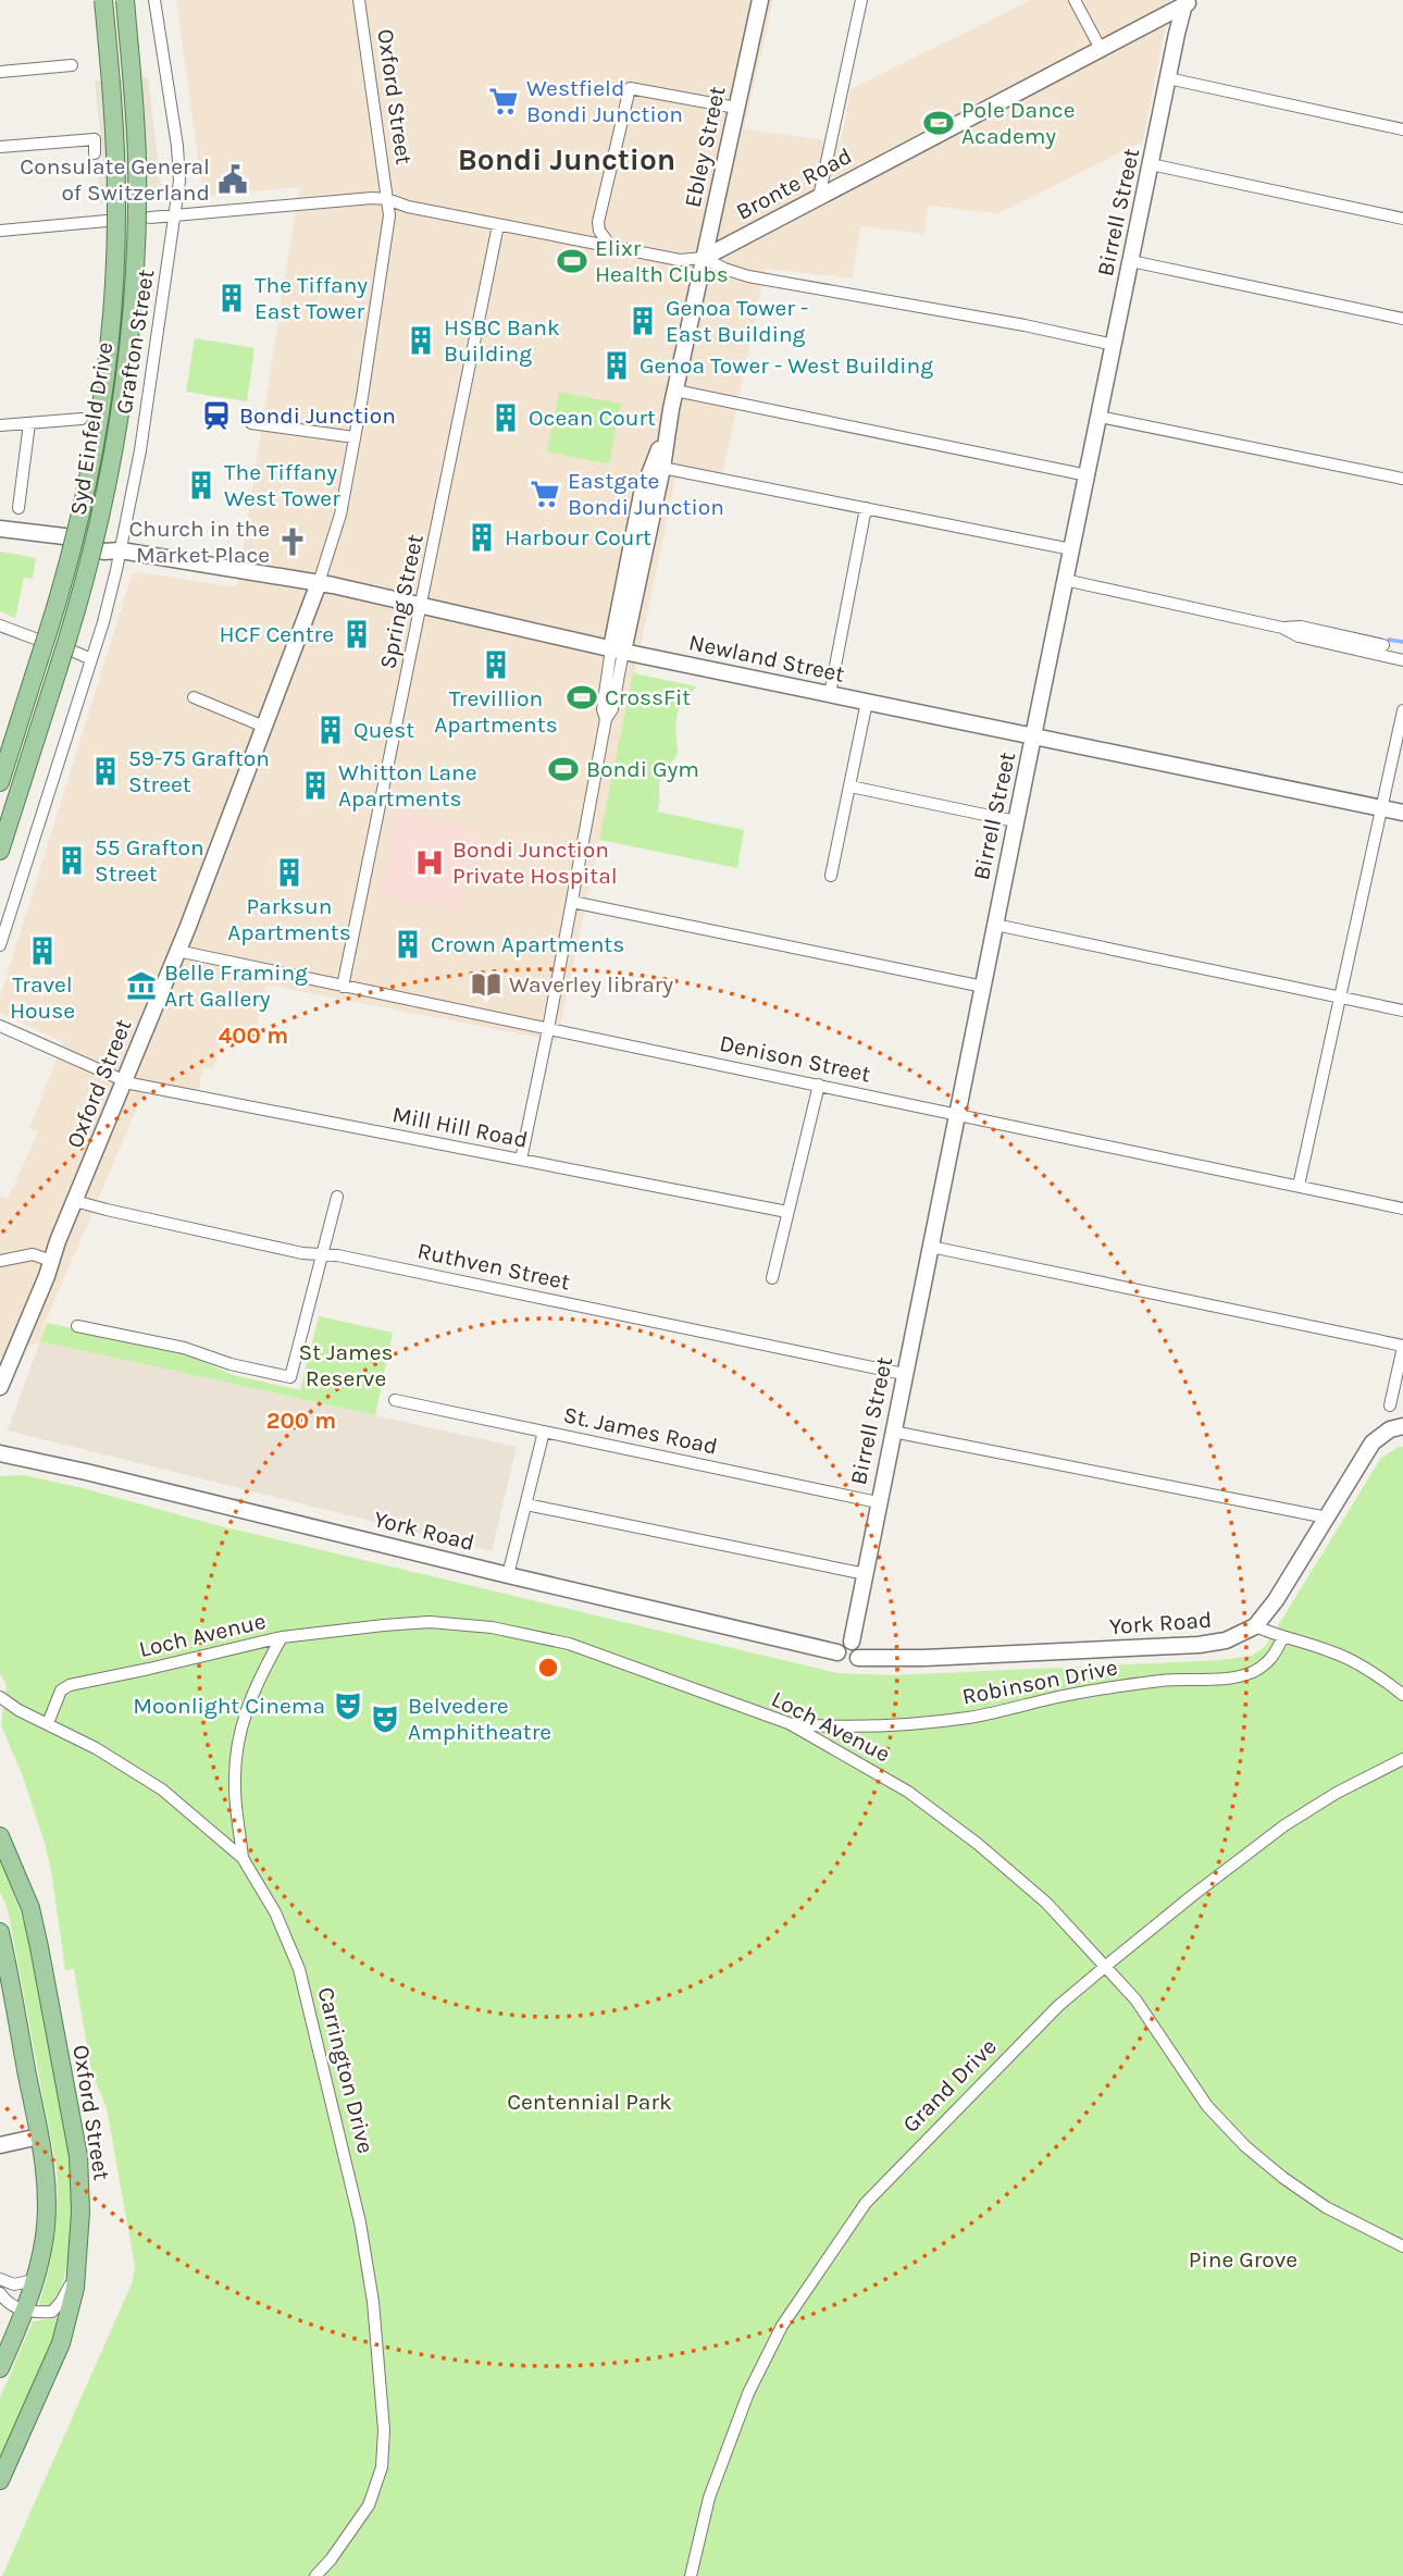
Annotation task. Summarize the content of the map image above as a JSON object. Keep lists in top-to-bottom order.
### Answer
{
  "streets": {
    "main road": ["Oxford Street", "Syd Einfeld Drive"],
    "street": [
      "Ebley Street",
      "Bronte Road",
      "Birrell Street",
      "Grafton Street",
      "Spring Street",
      "Newland Street",
      "Denison Street",
      "Mill Hill Road",
      "Ruthven Street",
      "St. James Road",
      "York Road",
      "Loch Avenue",
      "Robinson Drive",
      "Carrington Drive",
      "Grand Drive"
    ]
  },
  "crossings": [
    ["Oxford Street", "Bronte Road"],
    ["Oxford Street", "Newland Street"],
    ["Oxford Street", "Denison Street"],
    ["Oxford Street", "Mill Hill Road"],
    ["Oxford Street", "Ruthven Street"],
    ["Ebley Street", "Bronte Road"],
    ["Ebley Street", "Newland Street"],
    ["Ebley Street", "Denison Street"],
    ["Ebley Street", "Mill Hill Road"],
    ["Bronte Road", "Birrell Street"],
    ["Bronte Road", "Grafton Street"],
    ["Bronte Road", "Spring Street"],
    ["Birrell Street", "Newland Street"],
    ["Birrell Street", "Denison Street"],
    ["Birrell Street", "Ruthven Street"],
    ["Birrell Street", "St. James Road"],
    ["Birrell Street", "York Road"],
    ["Grafton Street", "Newland Street"],
    ["Spring Street", "Newland Street"],
    ["Spring Street", "Denison Street"],
    ["Loch Avenue", "Robinson Drive"],
    ["Loch Avenue", "Carrington Drive"],
    ["Loch Avenue", "Grand Drive"]
  ],
  "districts": ["Bondi Junction"],
  "parks": ["St James Reserve", "Centennial Park", "Pine Grove"],
  "places": {
    "supermarket": ["Westfield Bondi Junction", "Eastgate Bondi Junction"],
    "sports": [
      "Pole Dance Academy",
      "Elixr Health Clubs",
      "CrossFit",
      "Bondi Gym"
    ],
    "public building": ["Consulate General of Switzerland"],
    "building": [
      "The Tiffany East Tower",
      "Genoa Tower - East Building",
      "HSBC Bank Building",
      "Genoa Tower - West Building",
      "Ocean Court",
      "The Tiffany West Tower",
      "Harbour Court",
      "HCF Centre",
      "Trevillion Apartments",
      "Quest",
      "59-75 Grafton Street",
      "Whitton Lane Apartments",
      "55 Grafton Street",
      "Parksun Apartments",
      "Crown Apartments",
      "Travel House"
    ],
    "station": ["Bondi Junction"],
    "church": ["Church in the Market Place"],
    "hospital": ["Bondi Junction Private Hospital"],
    "library": ["Waverley library"],
    "museum": ["Belle Framing Art Gallery"],
    "theatre": ["Moonlight Cinema", "Belvedere Amphitheatre"]
  },
  "rings": ["400 m", "200 m"]
}
